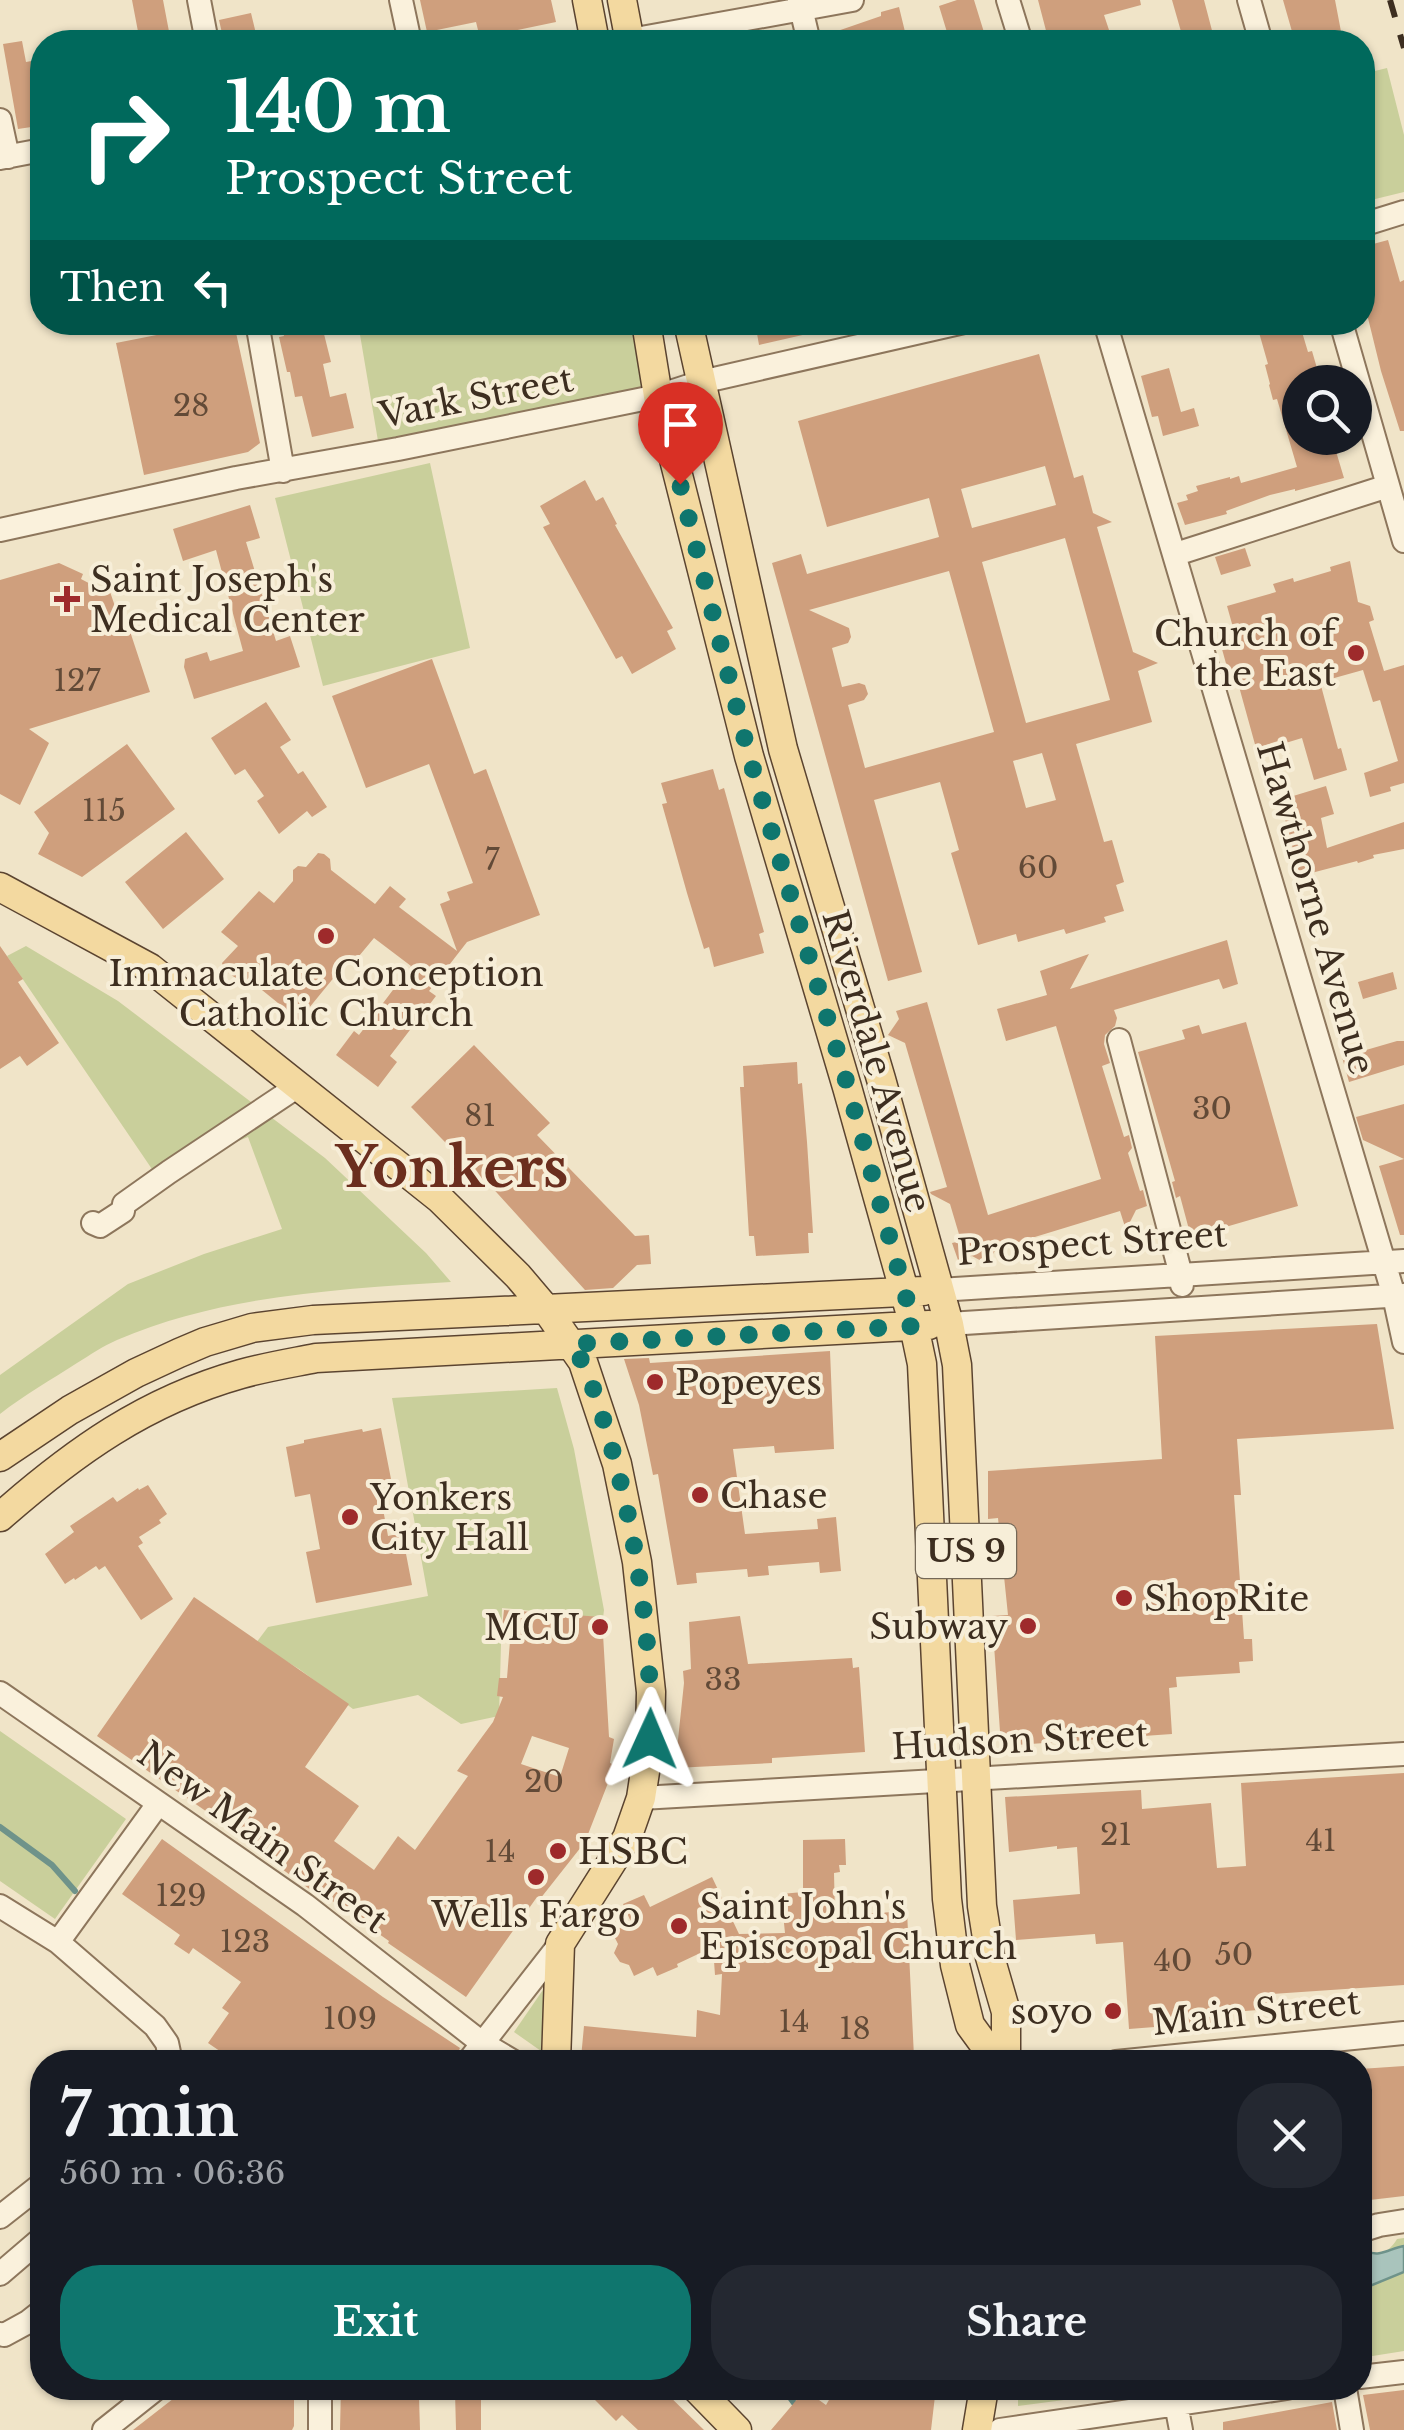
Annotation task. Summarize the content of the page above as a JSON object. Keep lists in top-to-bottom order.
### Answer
{
  "streets": {
    "main road": ["Riverdale Avenue", "Prospect Street", "US 9"],
    "street": [
      "Vark Street",
      "Hawthorne Avenue",
      "Hudson Street",
      "New Main Street",
      "Main Street"
    ]
  },
  "crossings": [
    ["Vark Street", "Riverdale Avenue"],
    ["Hawthorne Avenue", "Prospect Street"],
    ["Riverdale Avenue", "Prospect Street"],
    ["Riverdale Avenue", "Hudson Street"]
  ],
  "districts": ["Yonkers"],
  "places": {
    "health": ["Saint Joseph's Medical Center"],
    "other": [
      "Church of the East",
      "Immaculate Conception Catholic Church",
      "Popeyes",
      "Chase",
      "Yonkers City Hall",
      "ShopRite",
      "Subway",
      "MCU",
      "HSBC",
      "Wells Fargo",
      "Saint John's Episcopal Church",
      "soyo"
    ]
  },
  "house_numbers": [
    "28",
    "127",
    "115",
    "7",
    "60",
    "30",
    "81",
    "33",
    "20",
    "21",
    "41",
    "14",
    "129",
    "123",
    "50",
    "40",
    "109",
    "14",
    "18"
  ],
  "page": {
    "turn": ["140 m", "Prospect Street"],
    "then": "Then",
    "heading": ["7 min", "560 m · 06:36"],
    "buttons": ["Exit", "Share"]
  }
}
